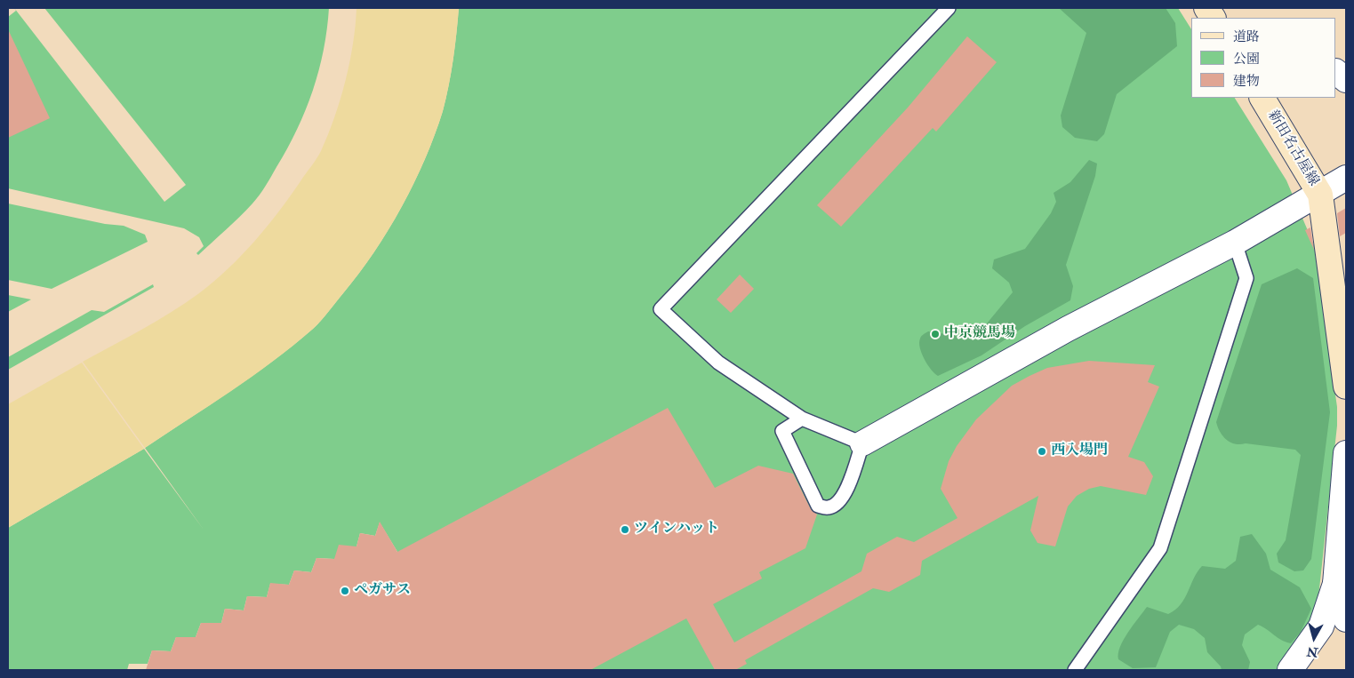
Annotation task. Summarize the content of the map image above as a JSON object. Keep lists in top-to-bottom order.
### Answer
{
  "streets": {
    "main road": ["新田名古屋線"]
  },
  "places": [
    "中京競馬場",
    "西入場門",
    "ツインハット",
    "ペガサス"
  ],
  "legend": ["道路", "公園", "建物"],
  "north": "bottom"
}
